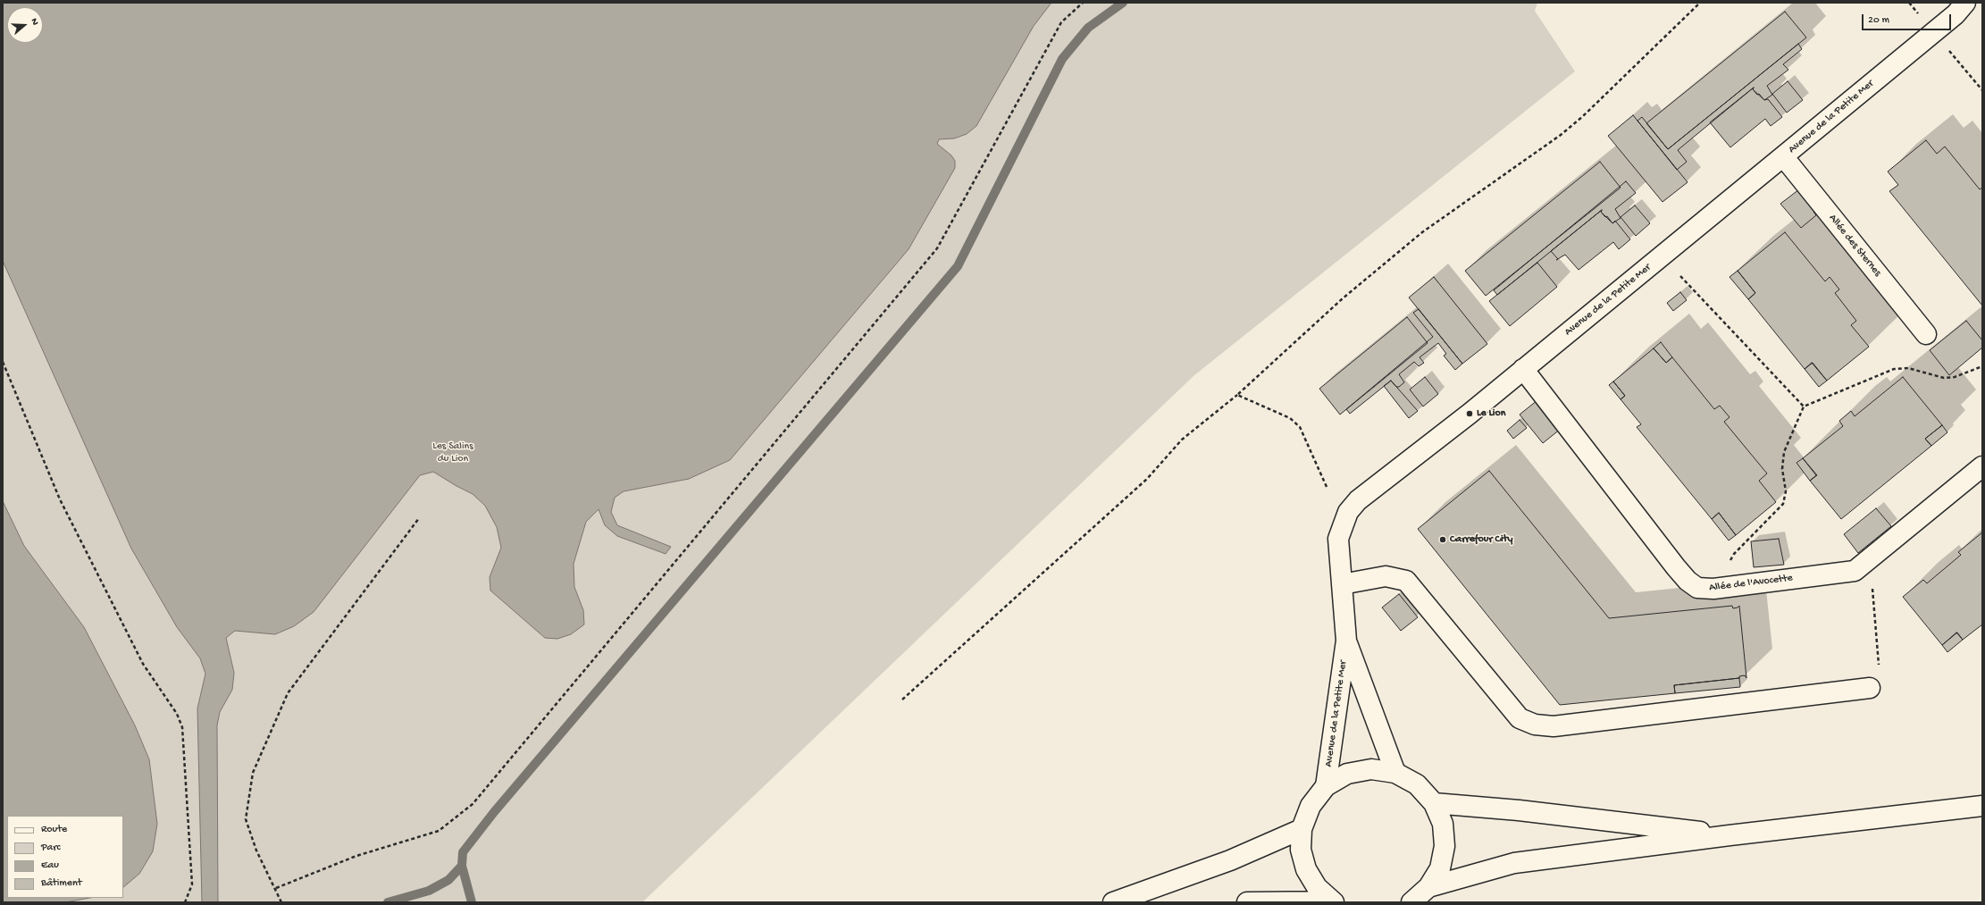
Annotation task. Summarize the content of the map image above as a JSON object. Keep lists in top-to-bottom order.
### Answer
{
  "streets": {
    "street": ["Avenue de la Petite Mer", "Allée des Sternes", "Allée de l'Avocette"]
  },
  "crossings": [
    ["Avenue de la Petite Mer", "Allée des Sternes"],
    ["Avenue de la Petite Mer", "Allée de l'Avocette"]
  ],
  "parks": ["Les Salins du Lion"],
  "places": ["Le Lion", "Carrefour City"],
  "legend": [
    "Route",
    "Parc",
    "Eau",
    "Bâtiment"
  ],
  "scale_bar": "20 m",
  "north": "right"
}
